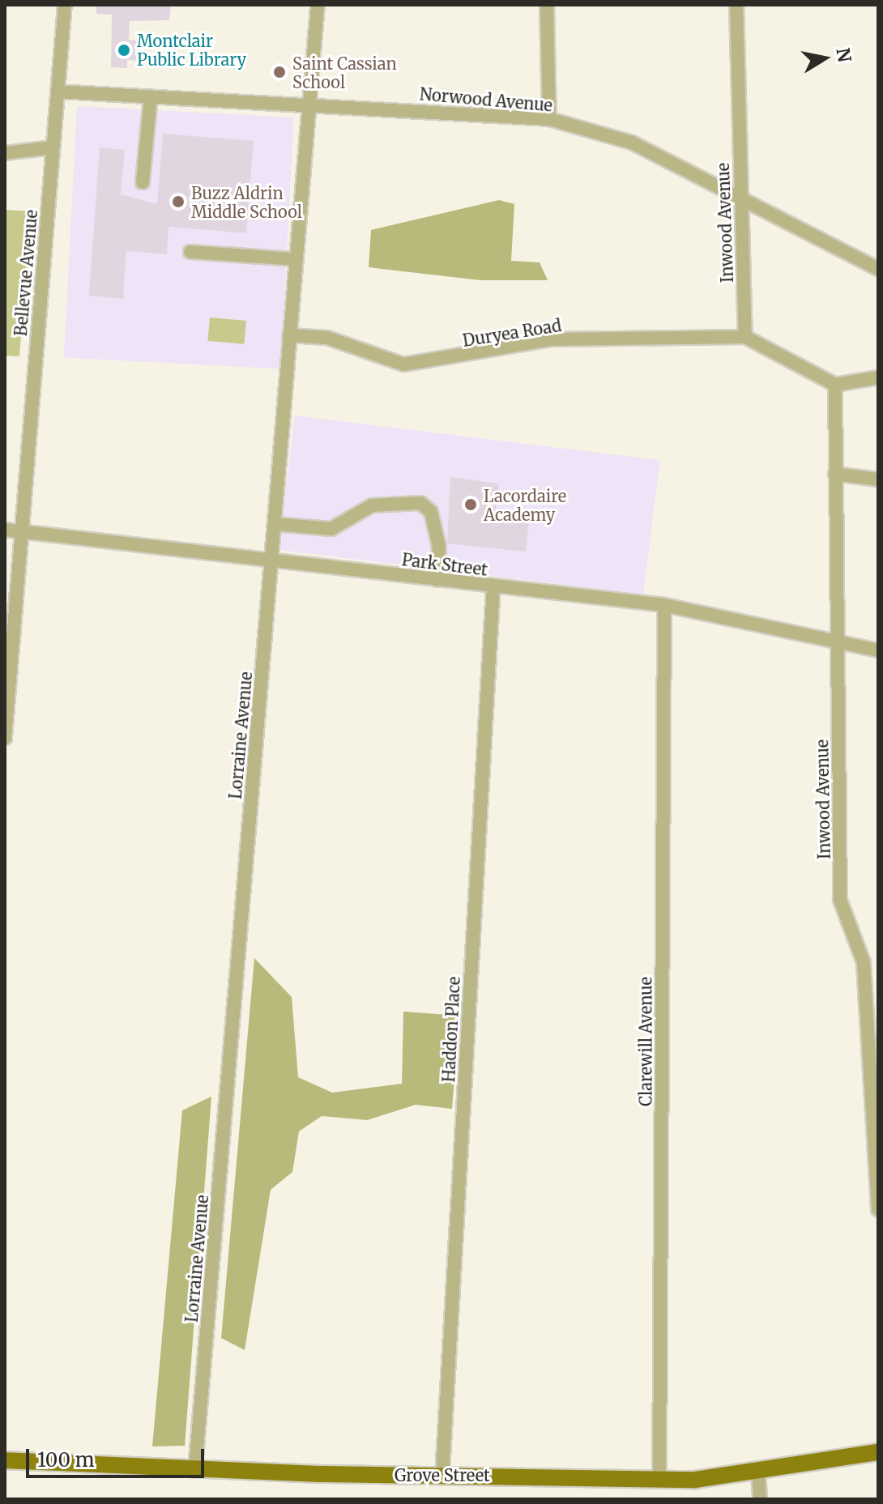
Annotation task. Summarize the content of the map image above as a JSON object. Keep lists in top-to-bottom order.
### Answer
{
  "streets": {
    "main road": ["Grove Street"],
    "street": [
      "Norwood Avenue",
      "Inwood Avenue",
      "Bellevue Avenue",
      "Duryea Road",
      "Park Street",
      "Lorraine Avenue",
      "Haddon Place",
      "Clarewill Avenue"
    ]
  },
  "crossings": [
    ["Norwood Avenue", "Inwood Avenue"],
    ["Norwood Avenue", "Bellevue Avenue"],
    ["Norwood Avenue", "Lorraine Avenue"],
    ["Inwood Avenue", "Duryea Road"],
    ["Inwood Avenue", "Park Street"],
    ["Bellevue Avenue", "Park Street"],
    ["Duryea Road", "Lorraine Avenue"],
    ["Park Street", "Lorraine Avenue"],
    ["Park Street", "Haddon Place"],
    ["Park Street", "Clarewill Avenue"],
    ["Lorraine Avenue", "Grove Street"],
    ["Haddon Place", "Grove Street"],
    ["Clarewill Avenue", "Grove Street"]
  ],
  "places": [
    "Montclair Public Library",
    "Saint Cassian School",
    "Buzz Aldrin Middle School",
    "Lacordaire Academy"
  ],
  "scale_bar": "100 m",
  "north": "right"
}
